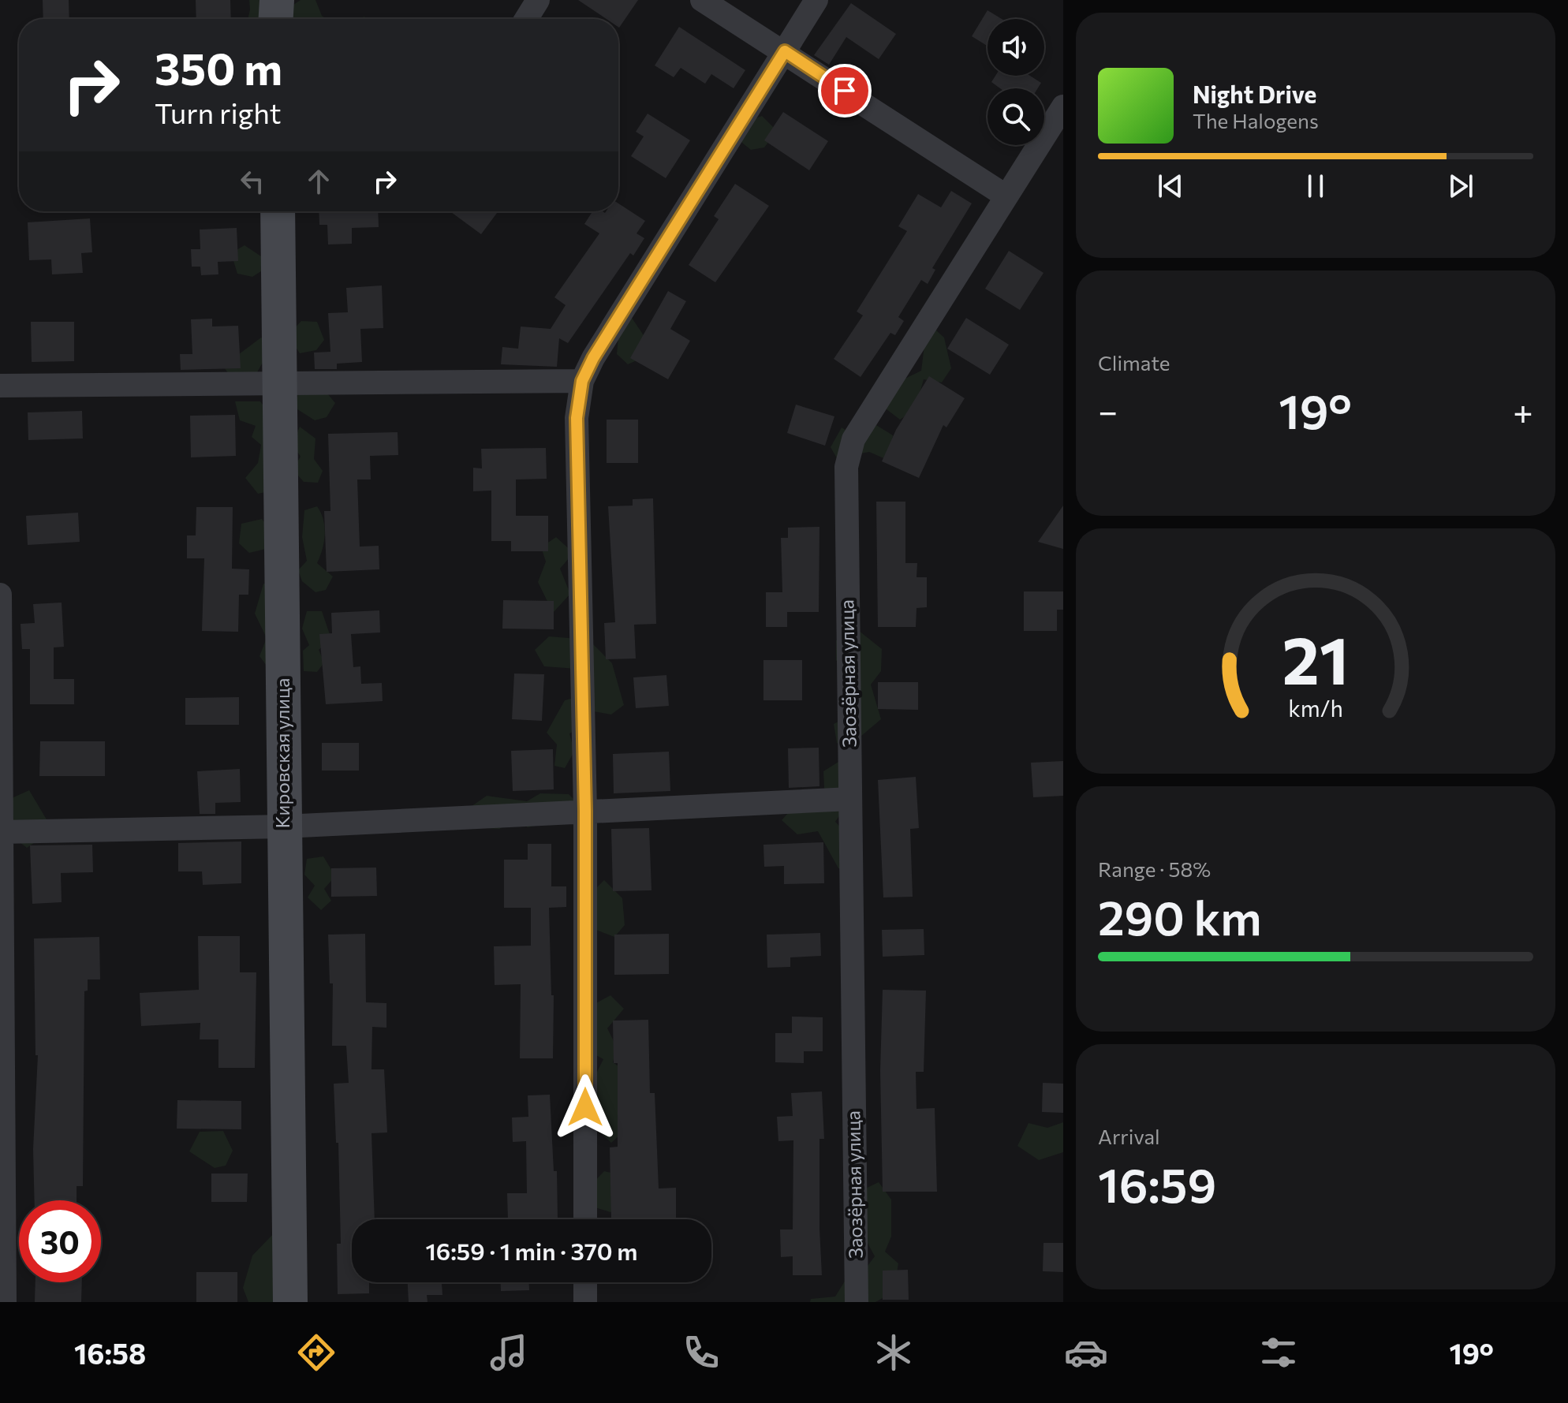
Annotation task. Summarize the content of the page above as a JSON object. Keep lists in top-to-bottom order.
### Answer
{
  "streets": {
    "street": ["Заозёрная улица", "Кировская улица"]
  },
  "page": {
    "turn": ["350 m", "Turn right"],
    "song": ["Night Drive", "The Halogens"],
    "tile": [
      "Climate",
      ["Range · 58%", "290 km"],
      ["Arrival", "16:59"]
    ],
    "heat": ["−", "19°", "+"],
    "limit": "30",
    "trip": "16:59 · 1 min · 370 m",
    "tabs": ["16:58", "19°"],
    "gauge": ["21", "km/h"]
  }
}
